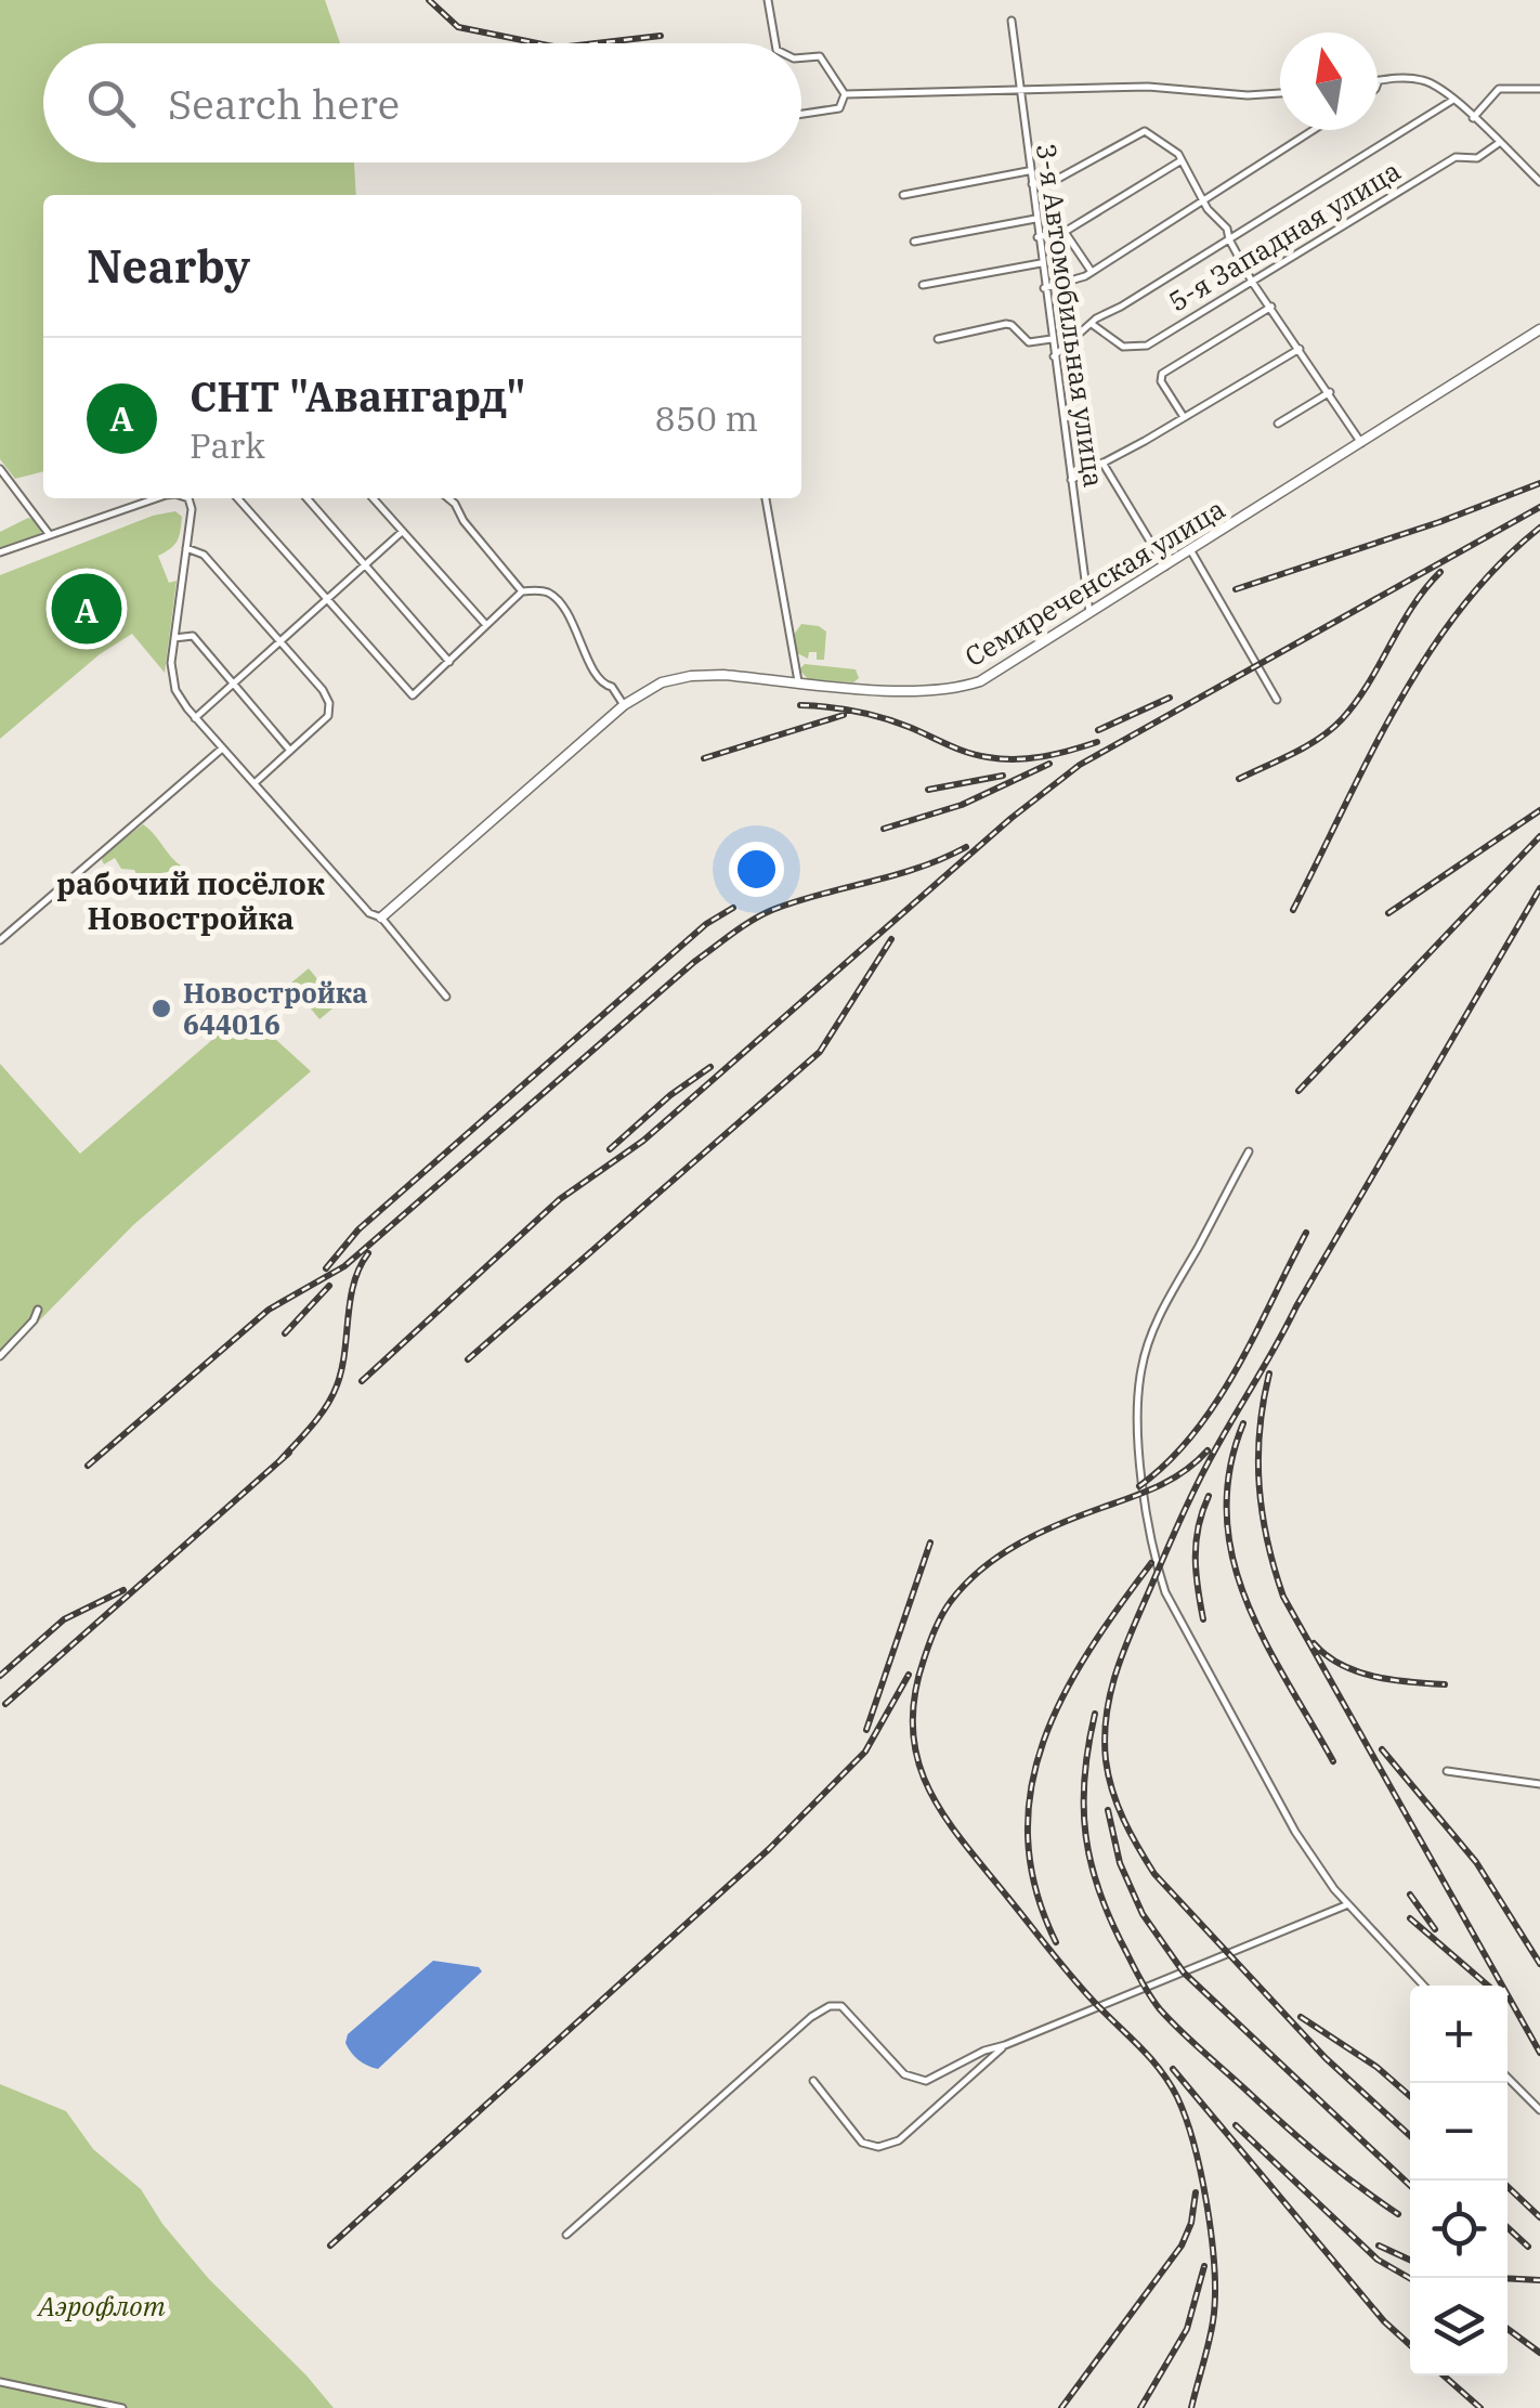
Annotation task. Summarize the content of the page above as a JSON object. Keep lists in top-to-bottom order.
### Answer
{
  "streets": {
    "main road": ["Семиреченская улица"],
    "street": ["5-я Западная улица", "3-я Автомобильная улица"]
  },
  "crossings": [
    ["3-я Автомобильная улица", "Семиреченская улица"]
  ],
  "districts": ["рабочий посёлок Новостройка"],
  "parks": ["Аэрофлот"],
  "places": ["Новостройка 644016"],
  "north": "top",
  "page": {
    "search": "Search here",
    "heading": "Nearby",
    "list": [
      {
        "mark": "A",
        "name": "СНТ \"Авангард\"",
        "note": "Park",
        "value": "850 m"
      }
    ],
    "pins": "A",
    "map_buttons": ["+", "−"]
  }
}
